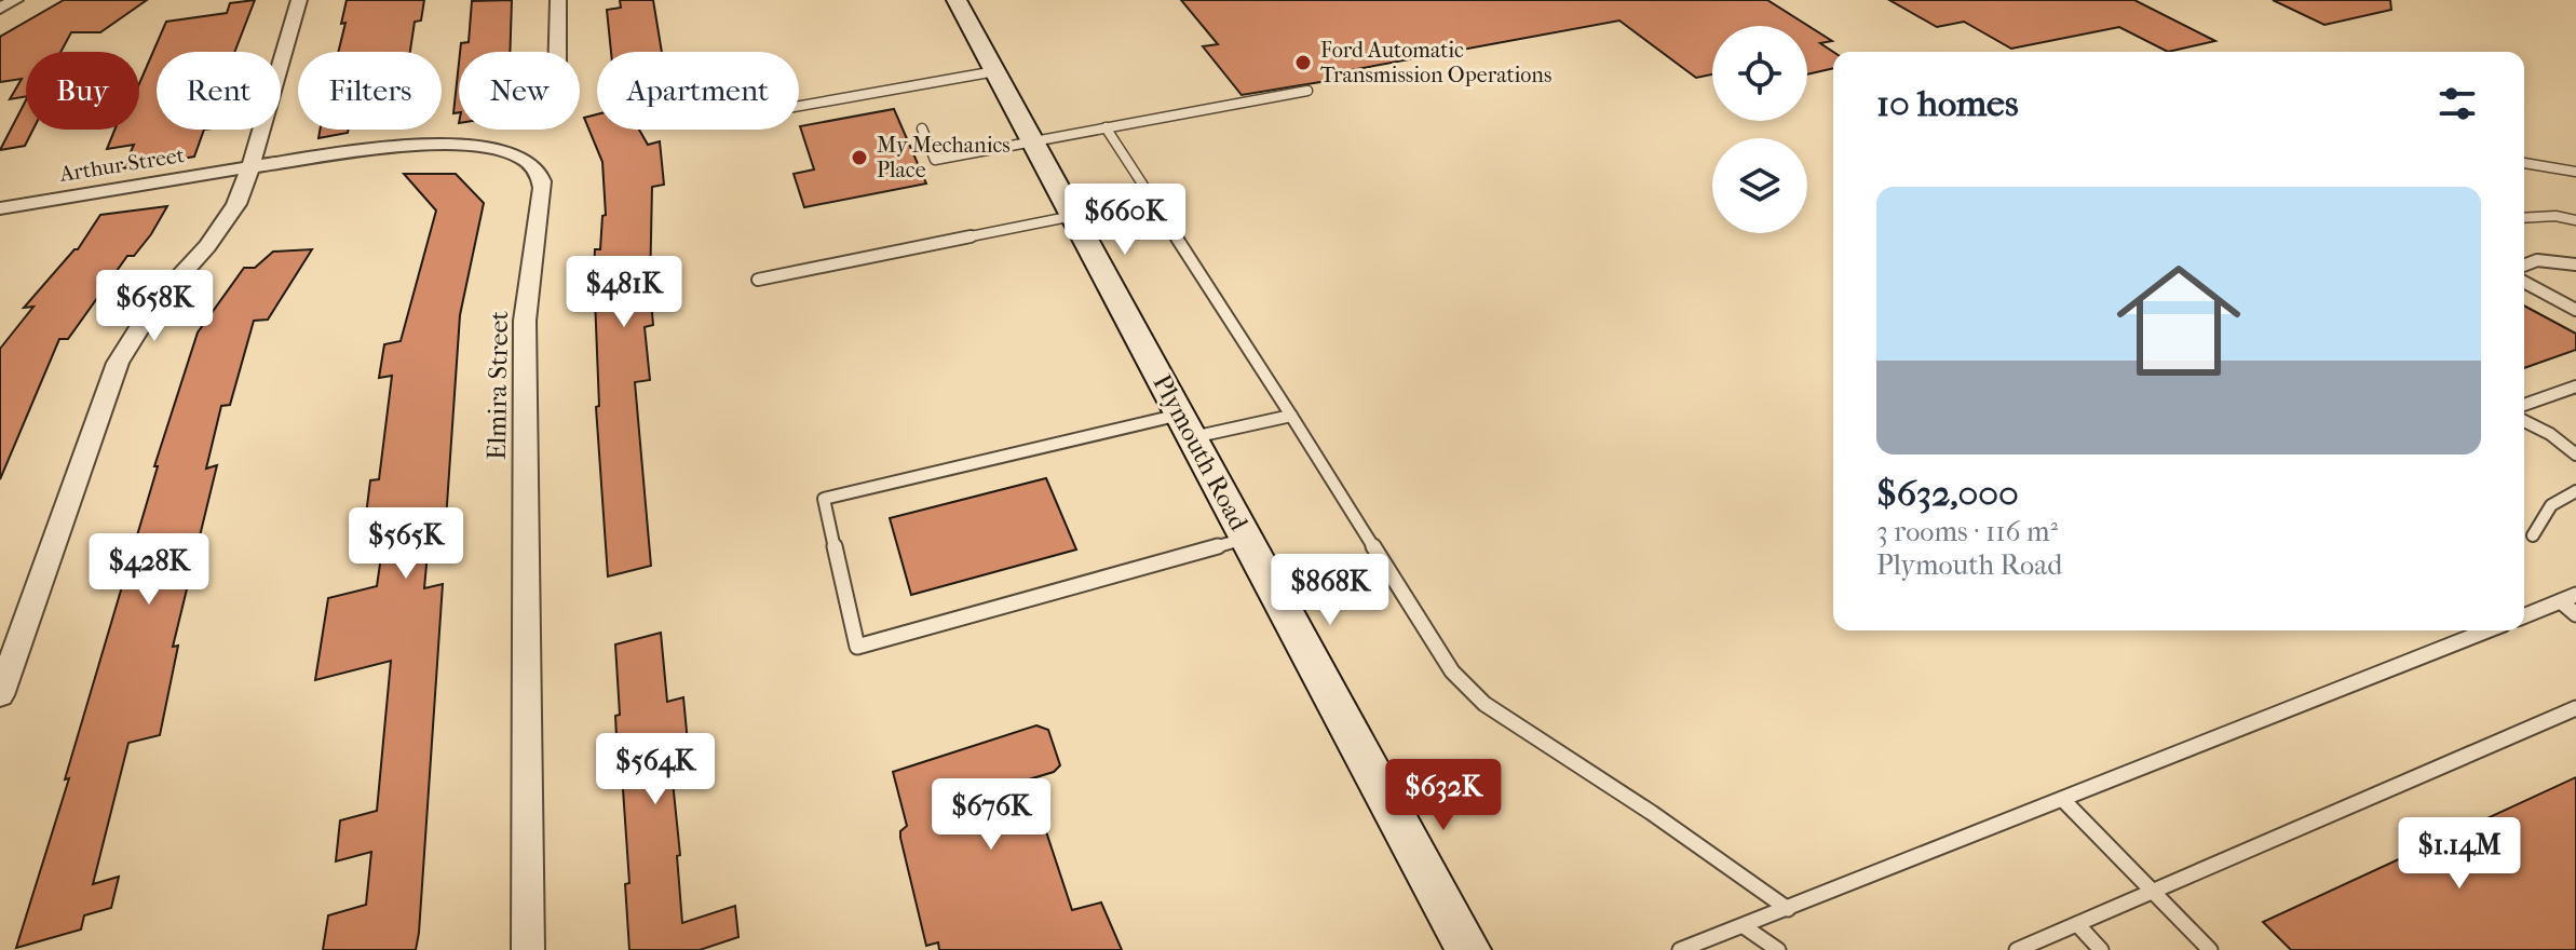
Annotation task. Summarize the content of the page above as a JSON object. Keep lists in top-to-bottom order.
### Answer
{
  "streets": {
    "main road": ["Plymouth Road"],
    "street": ["Arthur Street", "Elmira Street"]
  },
  "crossings": [
    ["Arthur Street", "Elmira Street"]
  ],
  "places": ["Ford Automatic Transmission Operations", "My Mechanics Place"],
  "page": {
    "chip": [
      "Buy",
      "Rent",
      "Filters",
      "New",
      "Apartment"
    ],
    "heading": "10 homes",
    "list": [
      {
        "name": "$632,000",
        "note": "3 rooms · 116 m² · Plymouth Road"
      }
    ],
    "price": [
      "$660K",
      "$481K",
      "$658K",
      "$565K",
      "$428K",
      "$868K",
      "$564K",
      "$632K",
      "$676K",
      "$1.14M"
    ]
  }
}
